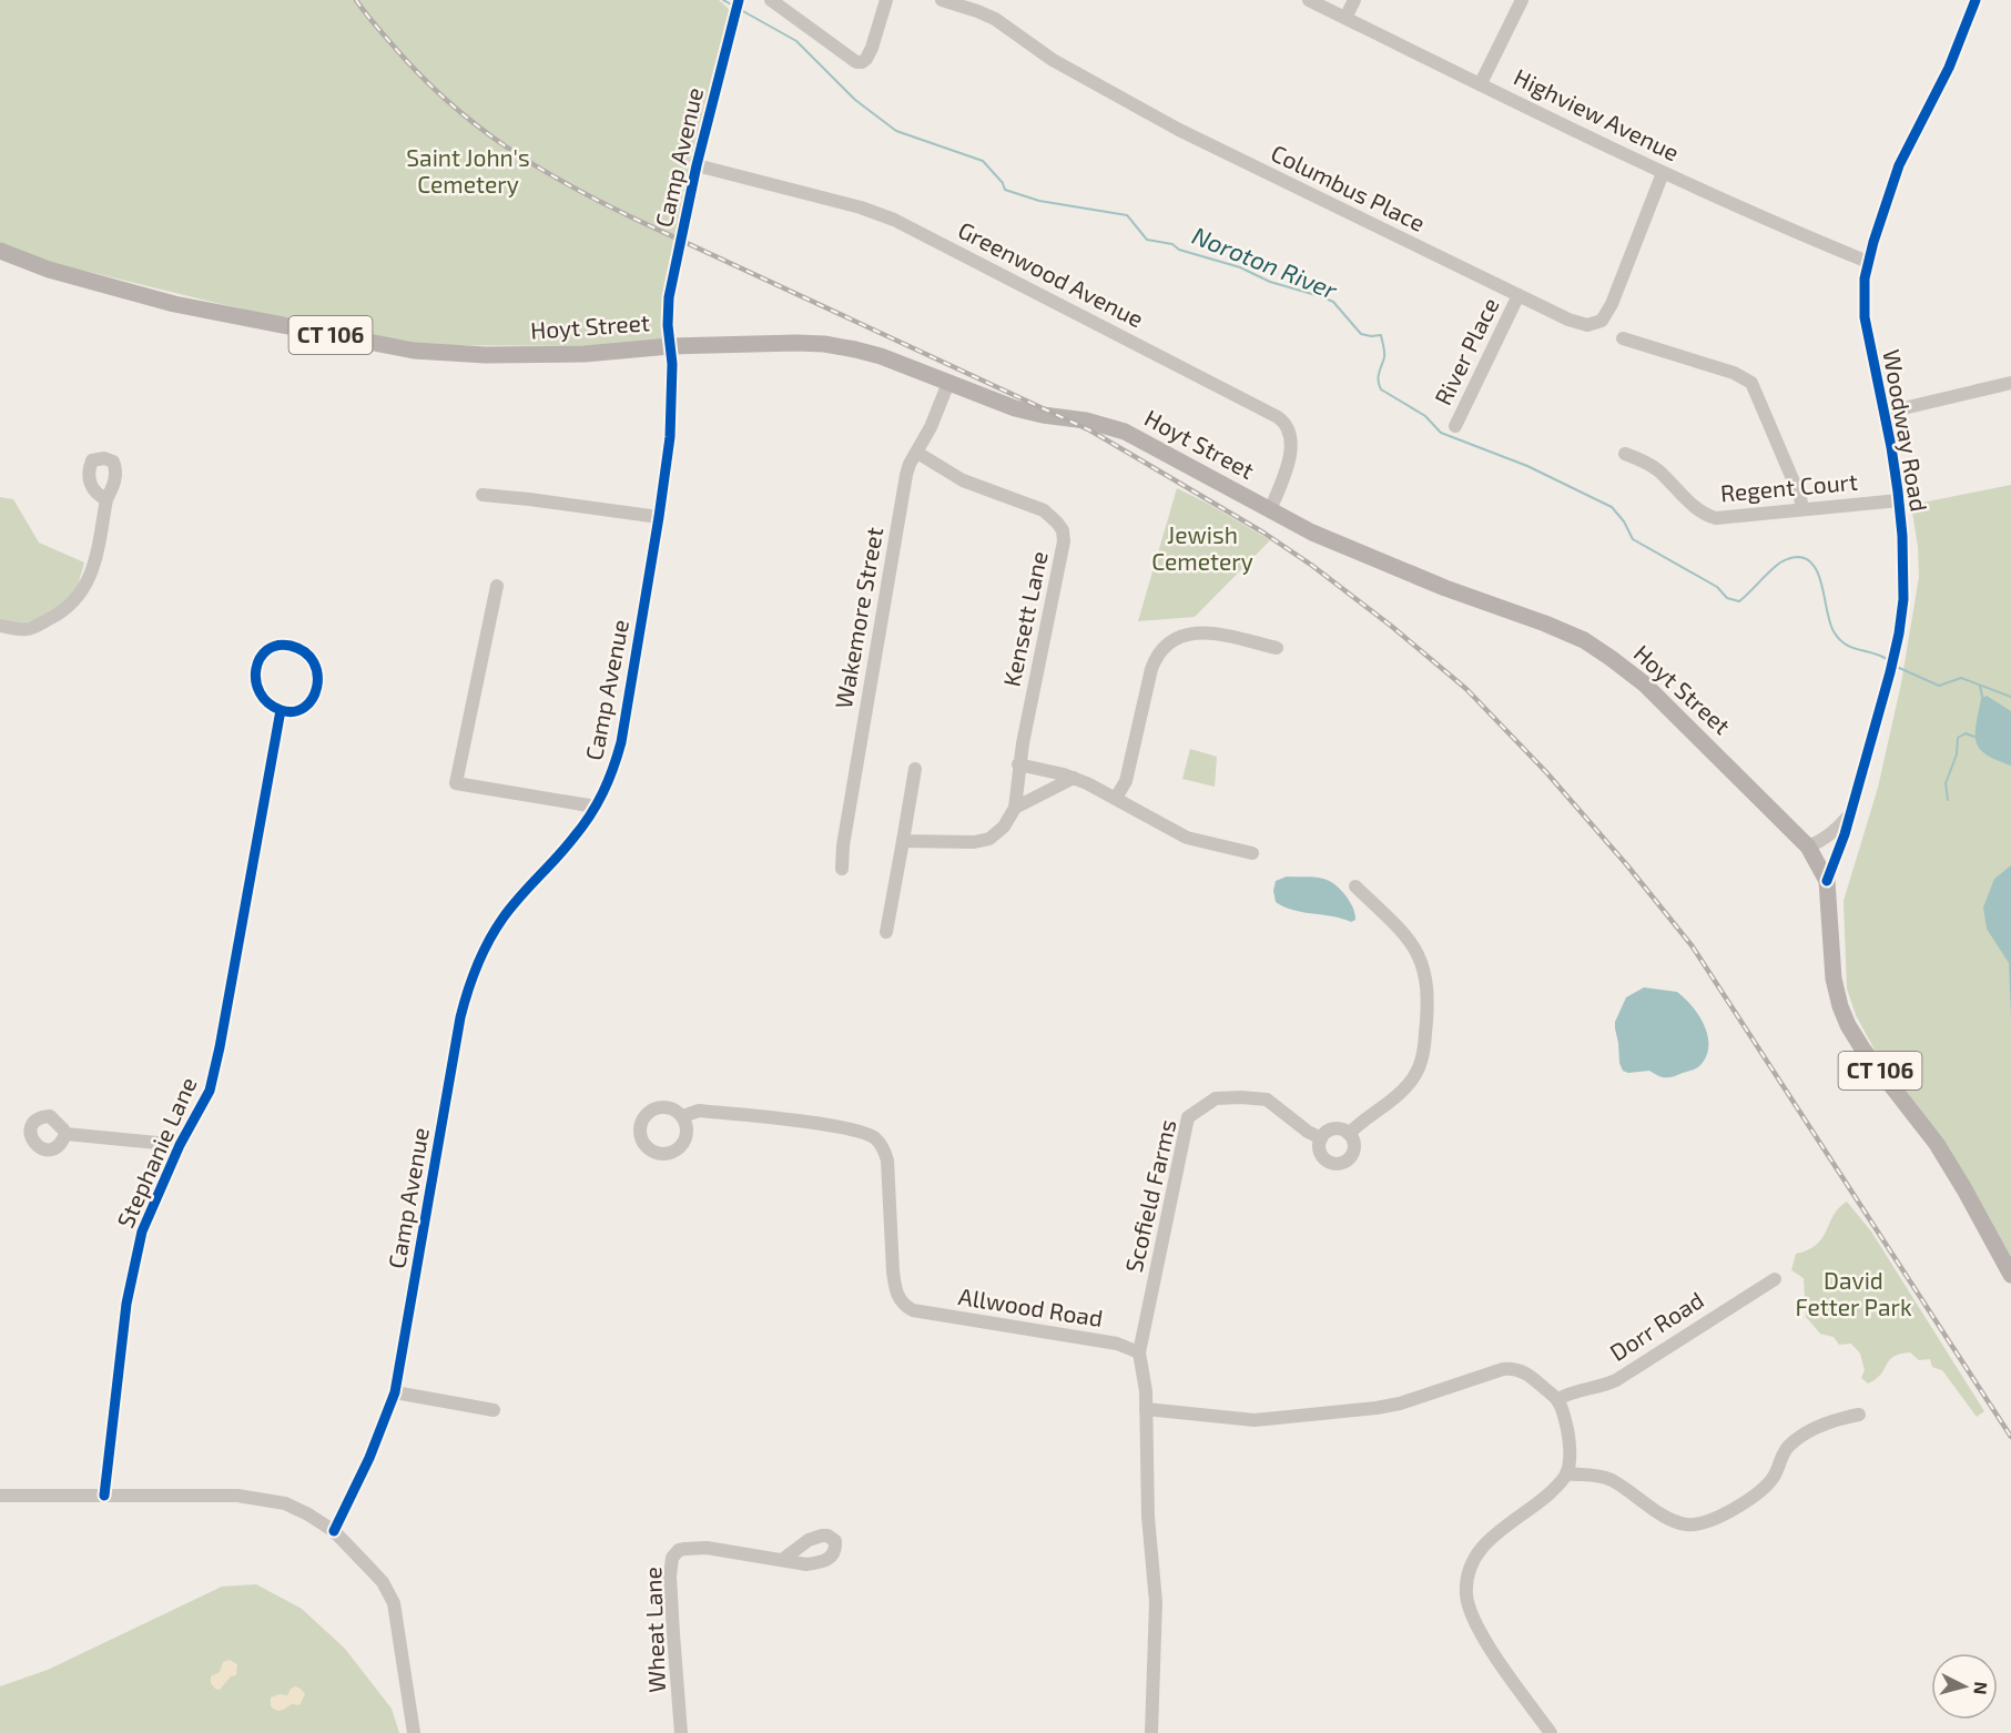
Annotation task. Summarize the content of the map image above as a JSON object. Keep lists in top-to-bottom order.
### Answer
{
  "streets": {
    "main road": ["Hoyt Street", "CT 106"],
    "street": [
      "Highview Avenue",
      "Camp Avenue",
      "Columbus Place",
      "Greenwood Avenue",
      "River Place",
      "Woodway Road",
      "Regent Court",
      "Wakemore Street",
      "Kensett Lane",
      "Stephanie Lane",
      "Scofield Farms",
      "Allwood Road",
      "Dorr Road",
      "Wheat Lane"
    ]
  },
  "crossings": [
    ["Highview Avenue", "Columbus Place"],
    ["Highview Avenue", "Woodway Road"],
    ["Camp Avenue", "Greenwood Avenue"],
    ["Camp Avenue", "Hoyt Street"],
    ["Columbus Place", "River Place"],
    ["Greenwood Avenue", "Hoyt Street"],
    ["Hoyt Street", "Woodway Road"],
    ["Hoyt Street", "Wakemore Street"],
    ["Woodway Road", "Regent Court"],
    ["Wakemore Street", "Kensett Lane"],
    ["Scofield Farms", "Allwood Road"]
  ],
  "water": ["Noroton River"],
  "parks": ["Saint John's Cemetery", "Jewish Cemetery", "David Fetter Park"],
  "north": "right"
}
